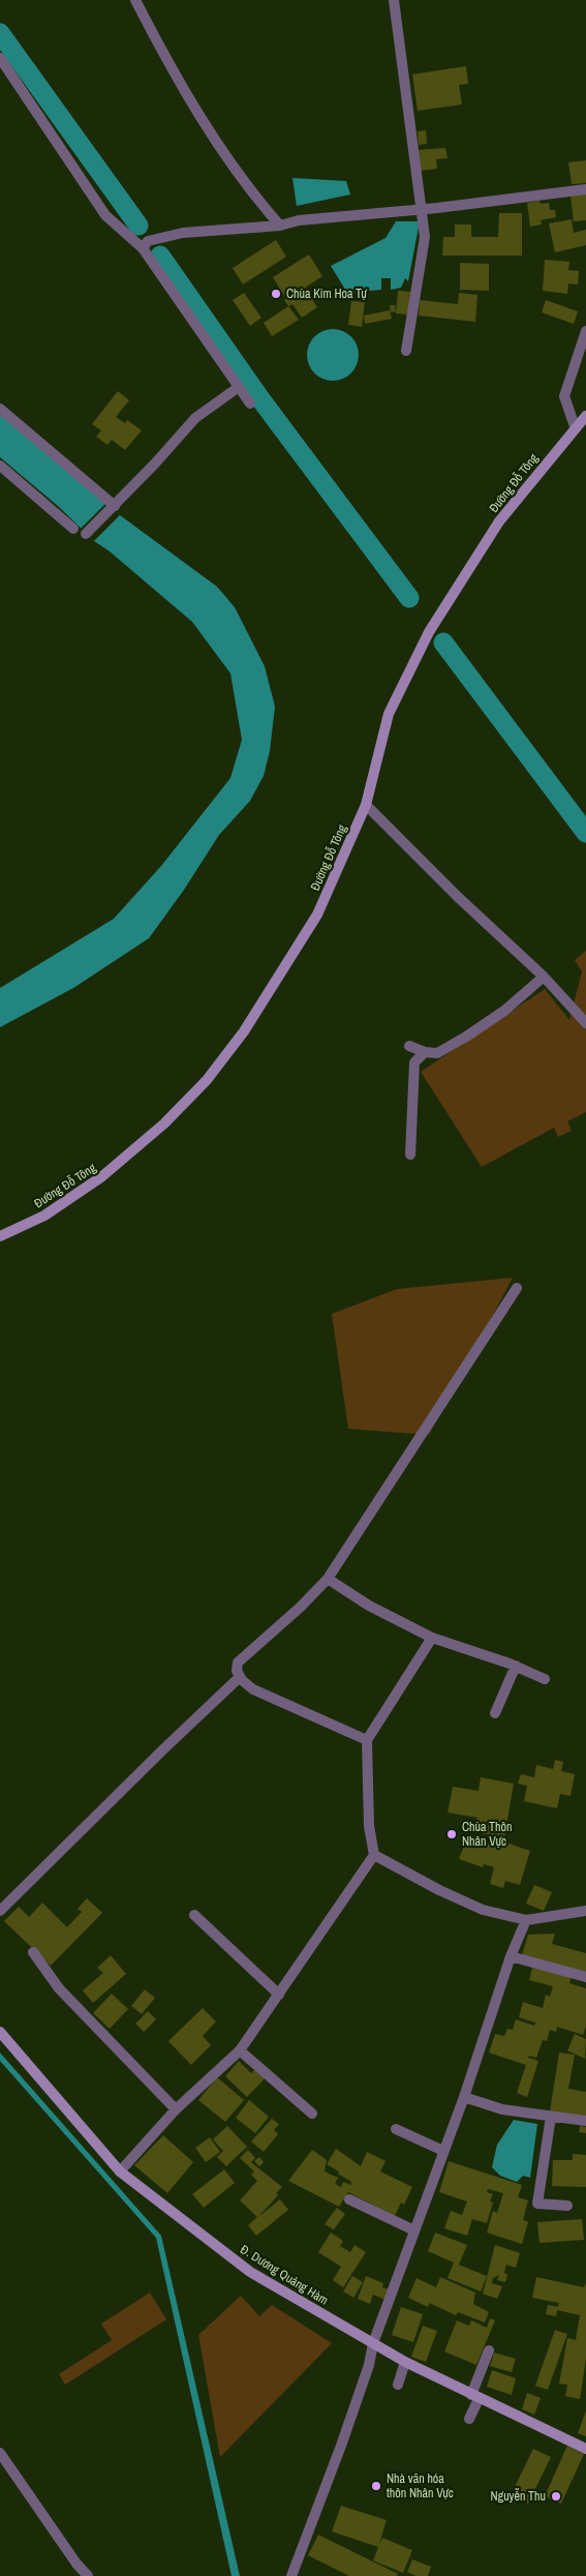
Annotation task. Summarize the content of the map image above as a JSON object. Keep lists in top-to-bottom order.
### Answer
{
  "streets": {
    "main road": ["Đường Đỗ Tông", "Đ. Dương Quảng Hàm"]
  },
  "places": [
    "Chùa Kim Hoa Tự",
    "Chùa Thôn Nhân Vực",
    "Nhà văn hóa thôn Nhân Vực",
    "Nguyễn Thu"
  ]
}
